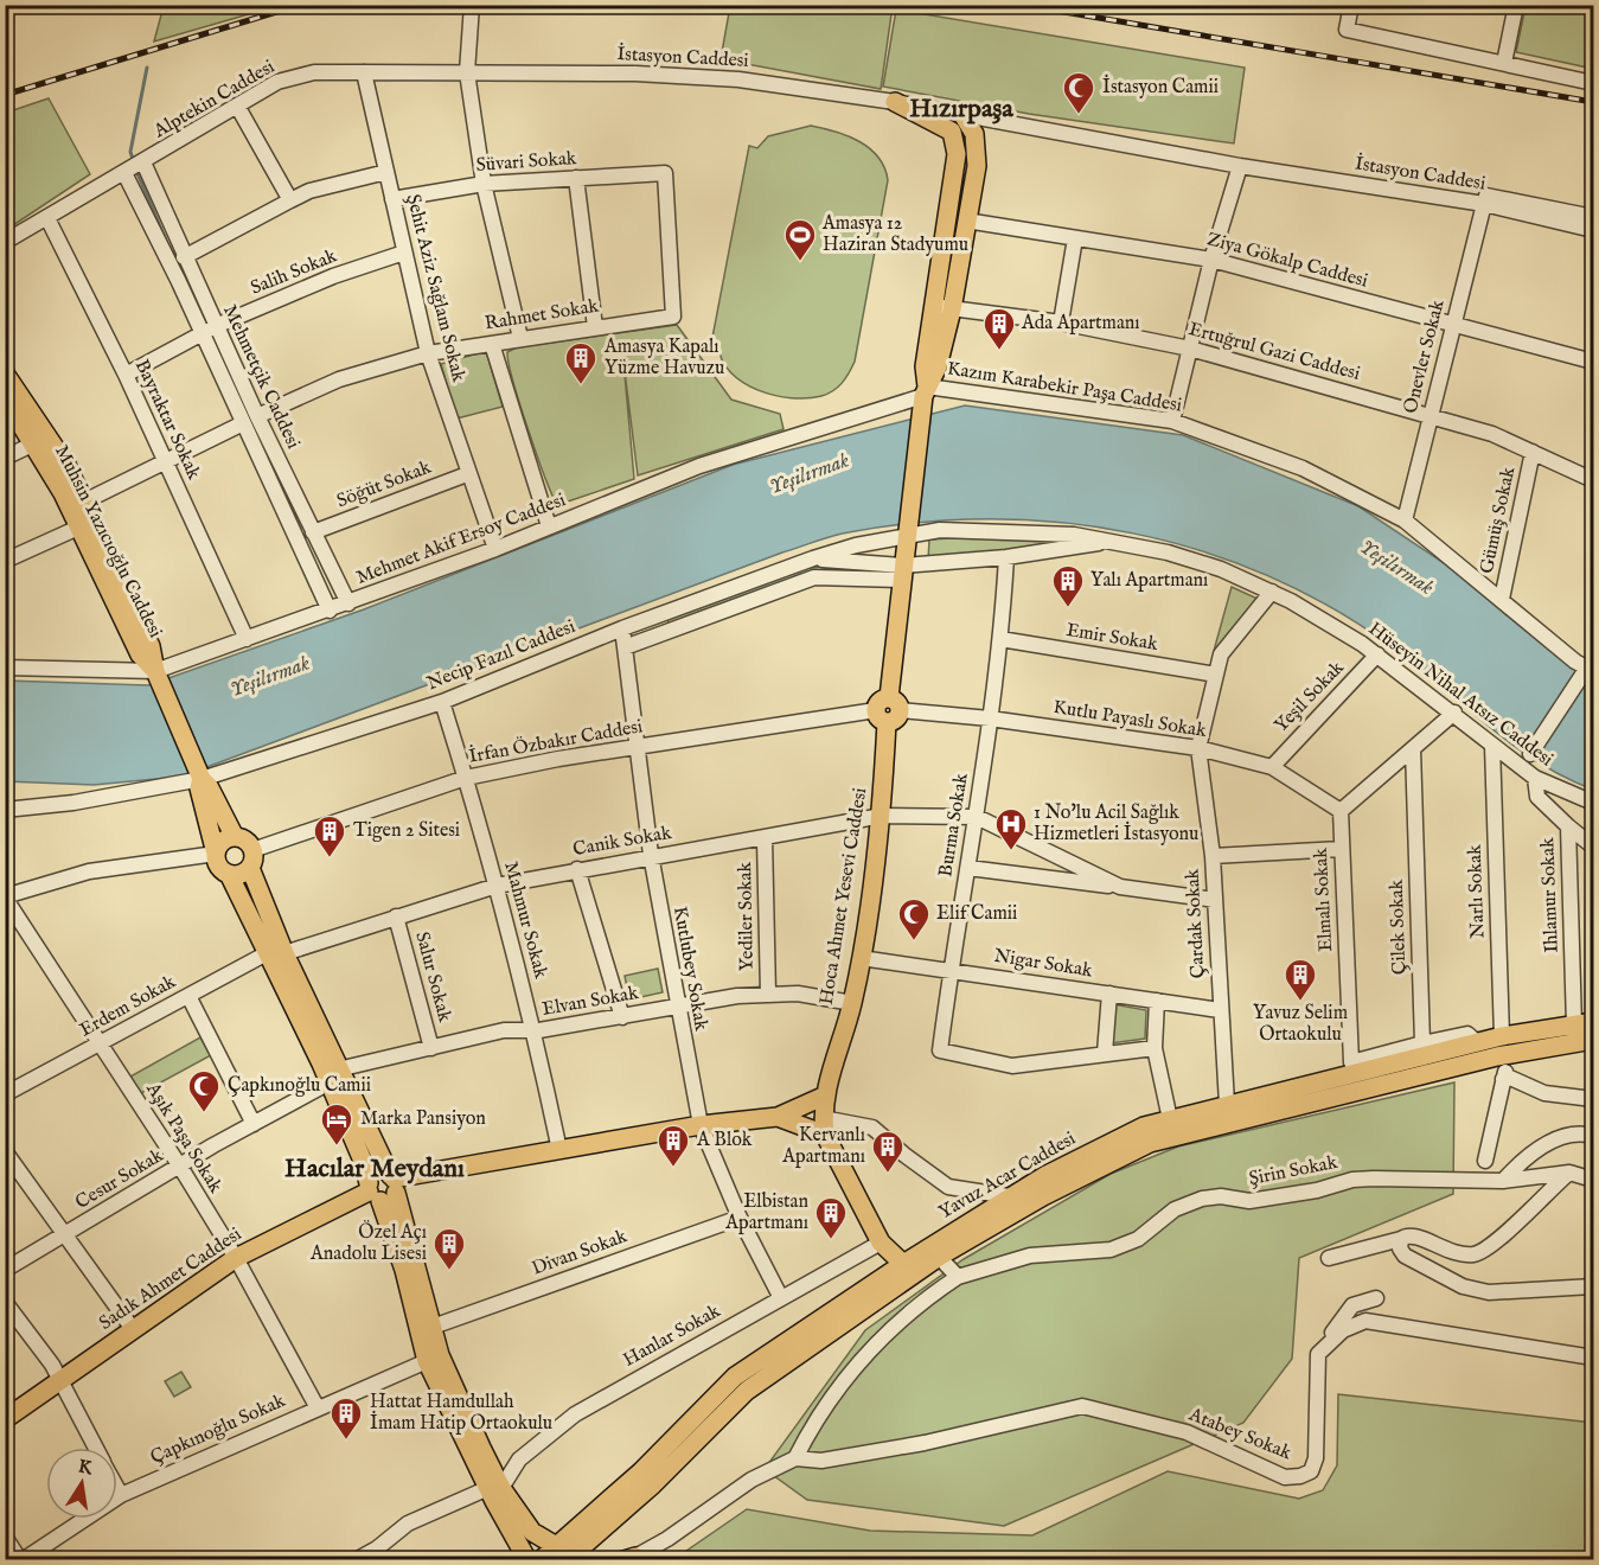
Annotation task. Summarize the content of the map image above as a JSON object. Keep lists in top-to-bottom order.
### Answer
{
  "streets": {
    "main road": [
      "Muhsin Yazıcıoğlu Caddesi",
      "Hoca Ahmet Yesevi Caddesi",
      "Yavuz Acar Caddesi",
      "Sadık Ahmet Caddesi"
    ],
    "street": [
      "İstasyon Caddesi",
      "Alptekin Caddesi",
      "Süvari Sokak",
      "Ziya Gökalp Caddesi",
      "Salih Sokak",
      "Şehit Aziz Sağlam Sokak",
      "Rahmet Sokak",
      "Ertuğrul Gazi Caddesi",
      "Onevler Sokak",
      "Mehmetçik Caddesi",
      "Kazım Karabekir Paşa Caddesi",
      "Bayraktar Sokak",
      "Söğüt Sokak",
      "Gümüş Sokak",
      "Mehmet Akif Ersoy Caddesi",
      "Emir Sokak",
      "Necip Fazıl Caddesi",
      "Hüseyin Nihal Atsız Caddesi",
      "Yeşil Sokak",
      "Kutlu Payaslı Sokak",
      "İrfan Özbakır Caddesi",
      "Burma Sokak",
      "Canik Sokak",
      "Narlı Sokak",
      "Ihlamur Sokak",
      "Elmalı Sokak",
      "Yediler Sokak",
      "Mahmur Sokak",
      "Çardak Sokak",
      "Çilek Sokak",
      "Nigar Sokak",
      "Kutlubey Sokak",
      "Salur Sokak",
      "Elvan Sokak",
      "Erdem Sokak",
      "Aşık Paşa Sokak",
      "Şirin Sokak",
      "Cesur Sokak",
      "Divan Sokak",
      "Hanlar Sokak",
      "Çapkınoğlu Sokak",
      "Atabey Sokak"
    ]
  },
  "crossings": [
    ["İstasyon Caddesi", "Alptekin Caddesi"],
    ["İstasyon Caddesi", "Onevler Sokak"],
    ["Alptekin Caddesi", "Şehit Aziz Sağlam Sokak"],
    ["Alptekin Caddesi", "Mehmetçik Caddesi"],
    ["Alptekin Caddesi", "Bayraktar Sokak"],
    ["Süvari Sokak", "Şehit Aziz Sağlam Sokak"],
    ["Süvari Sokak", "Rahmet Sokak"],
    ["Ziya Gökalp Caddesi", "Onevler Sokak"],
    ["Salih Sokak", "Şehit Aziz Sağlam Sokak"],
    ["Salih Sokak", "Mehmetçik Caddesi"],
    ["Salih Sokak", "Bayraktar Sokak"],
    ["Şehit Aziz Sağlam Sokak", "Rahmet Sokak"],
    ["Şehit Aziz Sağlam Sokak", "Söğüt Sokak"],
    ["Şehit Aziz Sağlam Sokak", "Mehmet Akif Ersoy Caddesi"],
    ["Rahmet Sokak", "Mehmetçik Caddesi"],
    ["Rahmet Sokak", "Bayraktar Sokak"],
    ["Rahmet Sokak", "Muhsin Yazıcıoğlu Caddesi"],
    ["Ertuğrul Gazi Caddesi", "Onevler Sokak"],
    ["Ertuğrul Gazi Caddesi", "Gümüş Sokak"],
    ["Onevler Sokak", "Kazım Karabekir Paşa Caddesi"],
    ["Mehmetçik Caddesi", "Söğüt Sokak"],
    ["Mehmetçik Caddesi", "Mehmet Akif Ersoy Caddesi"],
    ["Kazım Karabekir Paşa Caddesi", "Gümüş Sokak"],
    ["Kazım Karabekir Paşa Caddesi", "Mehmet Akif Ersoy Caddesi"],
    ["Kazım Karabekir Paşa Caddesi", "Hoca Ahmet Yesevi Caddesi"],
    ["Bayraktar Sokak", "Mehmet Akif Ersoy Caddesi"],
    ["Mehmet Akif Ersoy Caddesi", "Muhsin Yazıcıoğlu Caddesi"],
    ["Mehmet Akif Ersoy Caddesi", "Hoca Ahmet Yesevi Caddesi"],
    ["Emir Sokak", "Burma Sokak"],
    ["Emir Sokak", "Çardak Sokak"],
    ["Necip Fazıl Caddesi", "Hüseyin Nihal Atsız Caddesi"],
    ["Necip Fazıl Caddesi", "Hoca Ahmet Yesevi Caddesi"],
    ["Necip Fazıl Caddesi", "Mahmur Sokak"],
    ["Necip Fazıl Caddesi", "Kutlubey Sokak"],
    ["Hüseyin Nihal Atsız Caddesi", "Yeşil Sokak"],
    ["Hüseyin Nihal Atsız Caddesi", "Burma Sokak"],
    ["Hüseyin Nihal Atsız Caddesi", "Narlı Sokak"],
    ["Hüseyin Nihal Atsız Caddesi", "Ihlamur Sokak"],
    ["Hüseyin Nihal Atsız Caddesi", "Hoca Ahmet Yesevi Caddesi"],
    ["Hüseyin Nihal Atsız Caddesi", "Çardak Sokak"],
    ["Yeşil Sokak", "Kutlu Payaslı Sokak"],
    ["Kutlu Payaslı Sokak", "İrfan Özbakır Caddesi"],
    ["Kutlu Payaslı Sokak", "Burma Sokak"],
    ["Kutlu Payaslı Sokak", "Hoca Ahmet Yesevi Caddesi"],
    ["Kutlu Payaslı Sokak", "Elmalı Sokak"],
    ["Kutlu Payaslı Sokak", "Çardak Sokak"],
    ["İrfan Özbakır Caddesi", "Hoca Ahmet Yesevi Caddesi"],
    ["İrfan Özbakır Caddesi", "Mahmur Sokak"],
    ["İrfan Özbakır Caddesi", "Kutlubey Sokak"],
    ["Burma Sokak", "Canik Sokak"],
    ["Burma Sokak", "Nigar Sokak"],
    ["Canik Sokak", "Hoca Ahmet Yesevi Caddesi"],
    ["Canik Sokak", "Yediler Sokak"],
    ["Canik Sokak", "Mahmur Sokak"],
    ["Canik Sokak", "Kutlubey Sokak"],
    ["Canik Sokak", "Salur Sokak"],
    ["Canik Sokak", "Erdem Sokak"],
    ["Narlı Sokak", "Yavuz Acar Caddesi"],
    ["Ihlamur Sokak", "Yavuz Acar Caddesi"],
    ["Hoca Ahmet Yesevi Caddesi", "Nigar Sokak"],
    ["Hoca Ahmet Yesevi Caddesi", "Elvan Sokak"],
    ["Hoca Ahmet Yesevi Caddesi", "Yavuz Acar Caddesi"],
    ["Hoca Ahmet Yesevi Caddesi", "Hanlar Sokak"],
    ["Elmalı Sokak", "Çilek Sokak"],
    ["Yediler Sokak", "Elvan Sokak"],
    ["Mahmur Sokak", "Elvan Sokak"],
    ["Mahmur Sokak", "Sadık Ahmet Caddesi"],
    ["Çardak Sokak", "Nigar Sokak"],
    ["Çardak Sokak", "Yavuz Acar Caddesi"],
    ["Kutlubey Sokak", "Elvan Sokak"],
    ["Kutlubey Sokak", "Divan Sokak"],
    ["Kutlubey Sokak", "Hanlar Sokak"],
    ["Salur Sokak", "Elvan Sokak"],
    ["Elvan Sokak", "Cesur Sokak"],
    ["Erdem Sokak", "Aşık Paşa Sokak"],
    ["Aşık Paşa Sokak", "Cesur Sokak"],
    ["Aşık Paşa Sokak", "Sadık Ahmet Caddesi"],
    ["Aşık Paşa Sokak", "Çapkınoğlu Sokak"]
  ],
  "districts": ["Hızırpaşa", "Hacılar Meydanı"],
  "water": ["Yeşilırmak"],
  "places": {
    "mosque": ["İstasyon Camii", "Elif Camii", "Çapkınoğlu Camii"],
    "sports": ["Amasya 12 Haziran Stadyumu"],
    "building": [
      "Ada Apartmanı",
      "Amasya Kapalı Yüzme Havuzu",
      "Yalı Apartmanı",
      "Tigen 2 Sitesi",
      "Yavuz Selim Ortaokulu",
      "A Blok",
      "Kervanlı Apartmanı",
      "Elbistan Apartmanı",
      "Özel Açı Anadolu Lisesi",
      "Hattat Hamdullah İmam Hatip Ortaokulu"
    ],
    "hospital": ["1 No'lu Acil Sağlık Hizmetleri İstasyonu"],
    "hotel": ["Marka Pansiyon"]
  },
  "north": "top"
}
